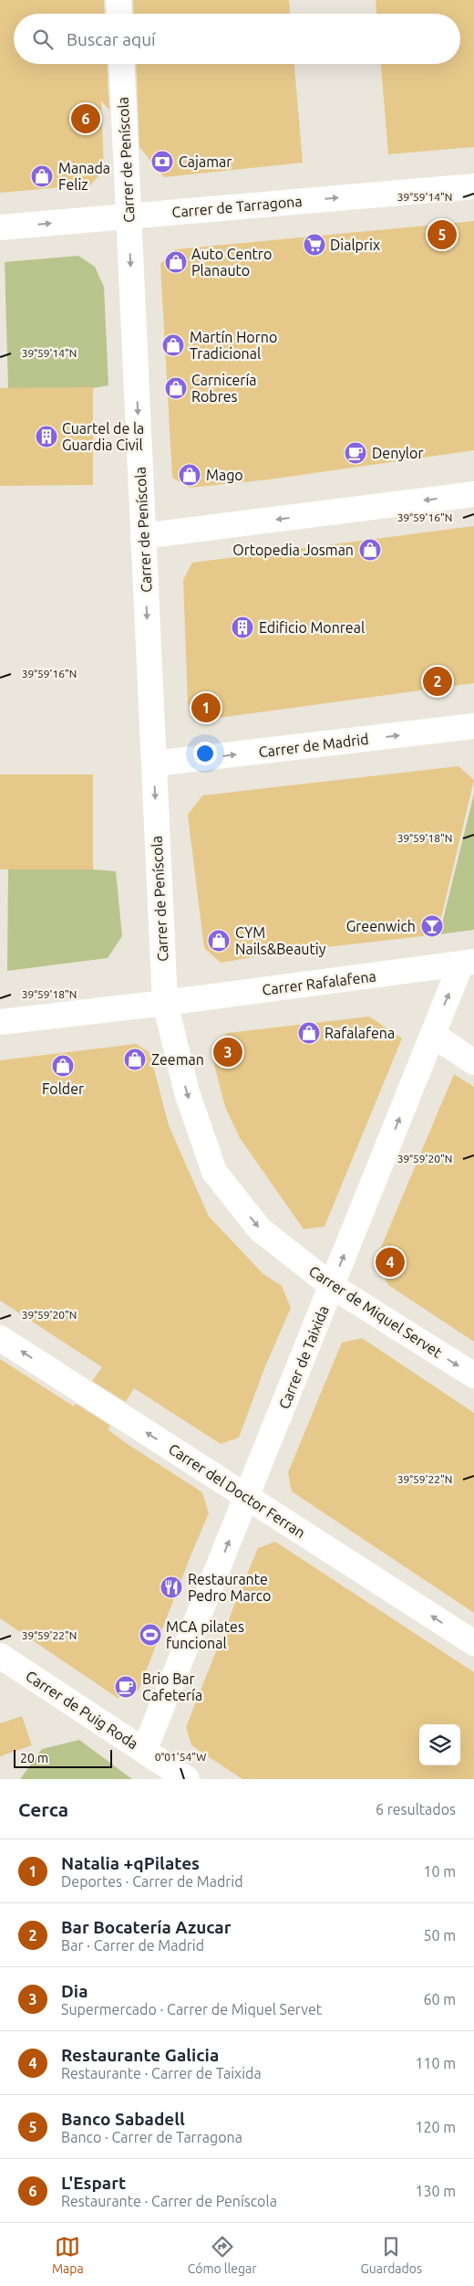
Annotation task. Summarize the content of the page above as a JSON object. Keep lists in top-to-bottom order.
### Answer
{
  "streets": {
    "street": [
      "Carrer de Peníscola",
      "Carrer de Tarragona",
      "Carrer de Madrid",
      "Carrer Rafalafena",
      "Carrer de Miquel Servet",
      "Carrer de Taixida",
      "Carrer del Doctor Ferran",
      "Carrer de Puig Roda"
    ]
  },
  "crossings": [
    ["Carrer de Peníscola", "Carrer de Tarragona"],
    ["Carrer de Peníscola", "Carrer de Madrid"],
    ["Carrer de Peníscola", "Carrer Rafalafena"],
    ["Carrer de Peníscola", "Carrer de Miquel Servet"],
    ["Carrer Rafalafena", "Carrer de Miquel Servet"],
    ["Carrer Rafalafena", "Carrer de Taixida"],
    ["Carrer de Miquel Servet", "Carrer de Taixida"],
    ["Carrer de Taixida", "Carrer del Doctor Ferran"],
    ["Carrer de Taixida", "Carrer de Puig Roda"]
  ],
  "one_way": [
    "Carrer de Peníscola",
    "Carrer de Tarragona",
    "Carrer de Madrid",
    "Carrer de Miquel Servet",
    "Carrer de Taixida",
    "Carrer del Doctor Ferran"
  ],
  "places": {
    "bank": ["Cajamar"],
    "shop": [
      "Manada Feliz",
      "Auto Centro Planauto",
      "Martín Horno Tradicional",
      "Carnicería Robres",
      "Mago",
      "Ortopedia Josman",
      "CYM Nails&Beautiy",
      "Rafalafena",
      "Zeeman",
      "Folder"
    ],
    "supermarket": ["Dialprix"],
    "building": ["Cuartel de la Guardia Civil", "Edificio Monreal"],
    "cafe": ["Denylor", "Brio Bar Cafetería"],
    "bar": ["Greenwich"],
    "restaurant": ["Restaurante Pedro Marco"],
    "sports": ["MCA pilates funcional"]
  },
  "scale_bar": "20 m",
  "page": {
    "search": "Buscar aquí",
    "pins": [
      "6",
      "5",
      "2",
      "1",
      "3",
      "4"
    ],
    "scale": "20 m",
    "heading": ["Cerca", "6 resultados"],
    "list": [
      {
        "mark": "1",
        "name": "Natalia +qPilates",
        "note": "Deportes · Carrer de Madrid",
        "value": "10 m"
      },
      {
        "mark": "2",
        "name": "Bar Bocatería Azucar",
        "note": "Bar · Carrer de Madrid",
        "value": "50 m"
      },
      {
        "mark": "3",
        "name": "Dia",
        "note": "Supermercado · Carrer de Miquel Servet",
        "value": "60 m"
      },
      {
        "mark": "4",
        "name": "Restaurante Galicia",
        "note": "Restaurante · Carrer de Taixida",
        "value": "110 m"
      },
      {
        "mark": "5",
        "name": "Banco Sabadell",
        "note": "Banco · Carrer de Tarragona",
        "value": "120 m"
      },
      {
        "mark": "6",
        "name": "L'Espart",
        "note": "Restaurante · Carrer de Peníscola",
        "value": "130 m"
      }
    ],
    "nav": ["Mapa", "Cómo llegar", "Guardados"]
  },
  "coordinates": [
    "39°59'14\"N",
    "39°59'16\"N",
    "39°59'18\"N",
    "39°59'20\"N",
    "39°59'22\"N",
    "0°01'54\"W"
  ]
}
